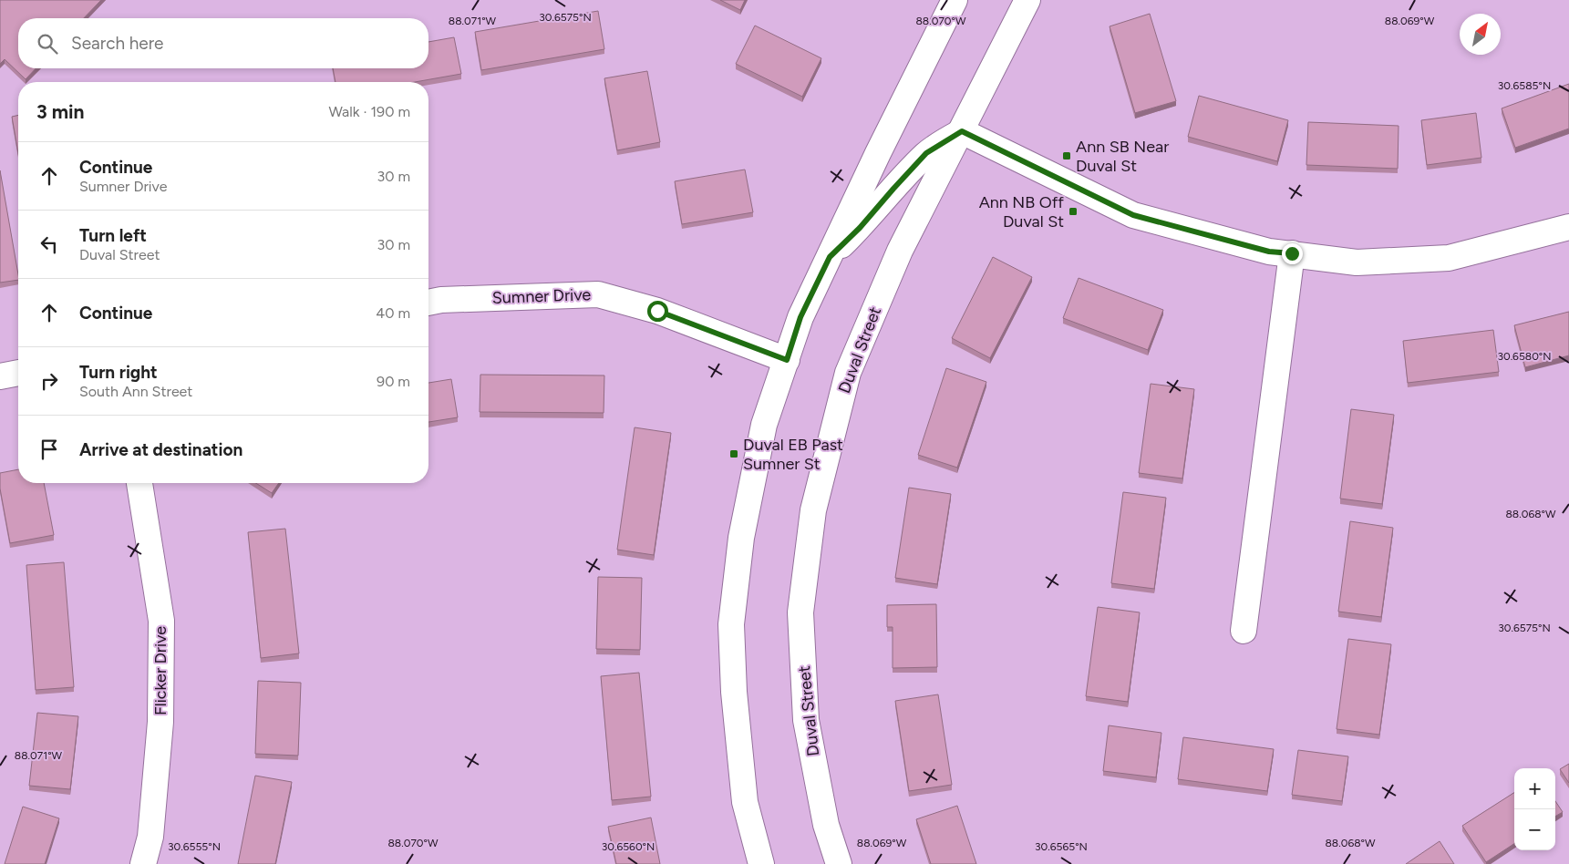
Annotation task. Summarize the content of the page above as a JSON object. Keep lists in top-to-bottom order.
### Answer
{
  "streets": {
    "street": ["Sumner Drive", "Duval Street", "Flicker Drive"]
  },
  "places": {
    "transit": ["Ann SB Near Duval St", "Ann NB Off Duval St", "Duval EB Past Sumner St"]
  },
  "north": "top right",
  "page": {
    "search": "Search here",
    "heading": ["3 min", "Walk · 190 m"],
    "list": [
      ["Continue", "Sumner Drive", "30 m"],
      ["Turn left", "Duval Street", "30 m"],
      ["Continue", "40 m"],
      ["Turn right", "South Ann Street", "90 m"],
      "Arrive at destination"
    ],
    "map_buttons": ["+", "−"]
  },
  "coordinates": [
    "30.6575°N",
    "88.071°W",
    "88.070°W",
    "88.069°W",
    "30.6585°N",
    "30.6580°N",
    "88.068°W",
    "30.6555°N",
    "30.6560°N",
    "30.6565°N"
  ]
}
